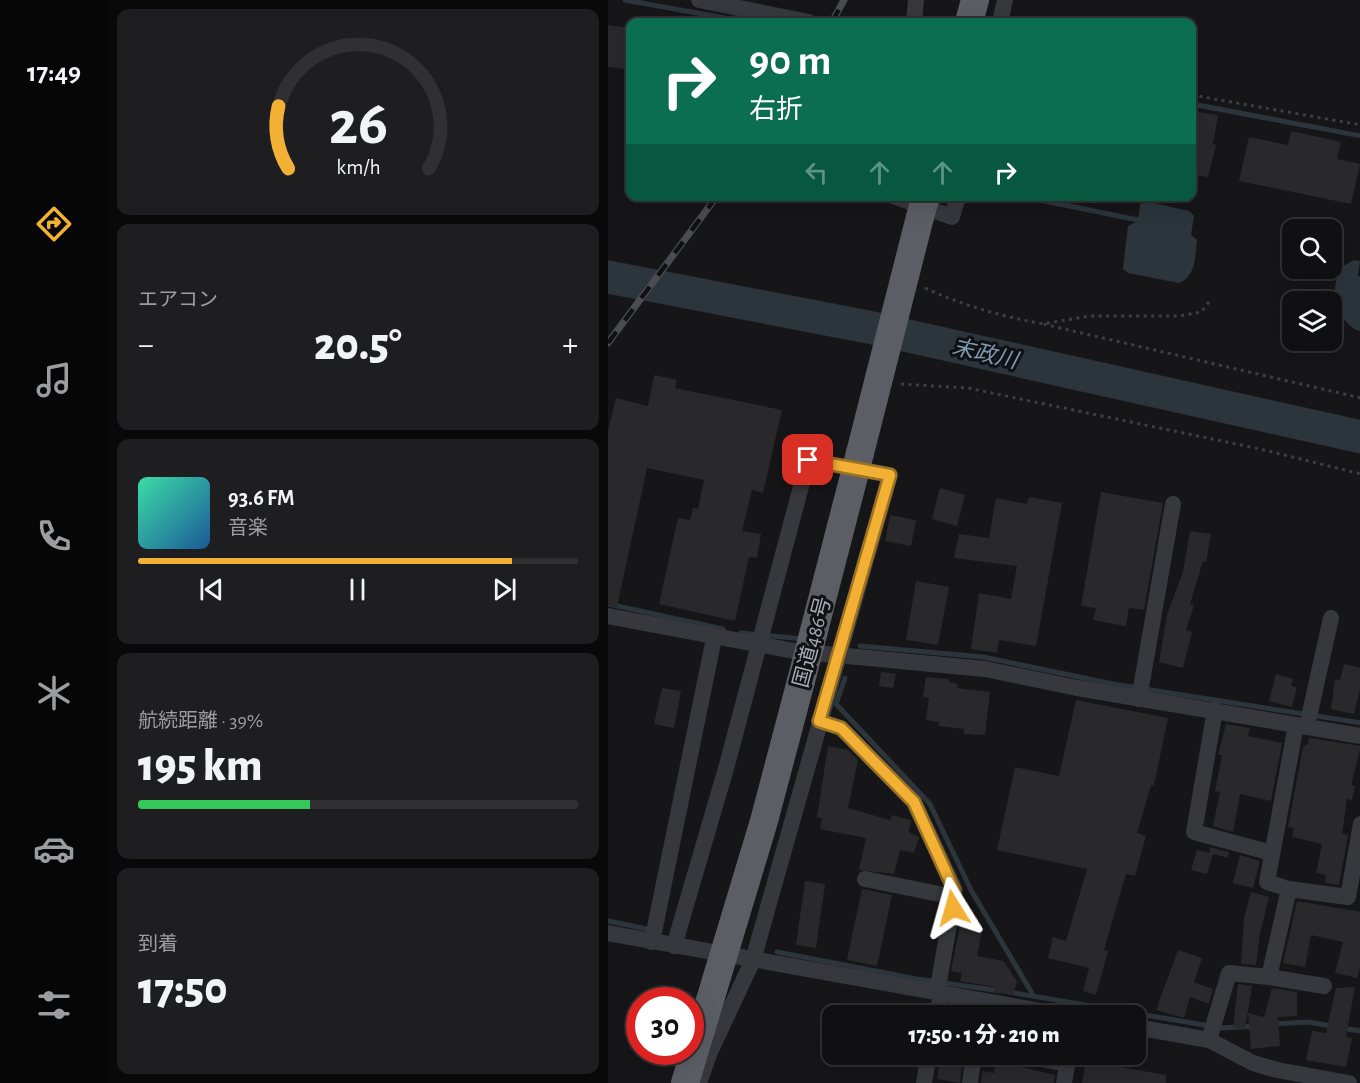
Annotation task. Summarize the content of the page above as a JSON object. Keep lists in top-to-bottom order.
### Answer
{
  "streets": {
    "highway": ["国道486号"]
  },
  "water": ["末政川"],
  "page": {
    "tabs": "17:49",
    "turn": ["90 m", "右折"],
    "tile": [
      "エアコン",
      ["航続距離 · 39%", "195 km"],
      ["到着", "17:50"]
    ],
    "heat": ["−", "20.5°", "+"],
    "song": ["93.6 FM", "音楽"],
    "limit": "30",
    "trip": "17:50 · 1 分 · 210 m",
    "gauge": ["26", "km/h"]
  }
}
